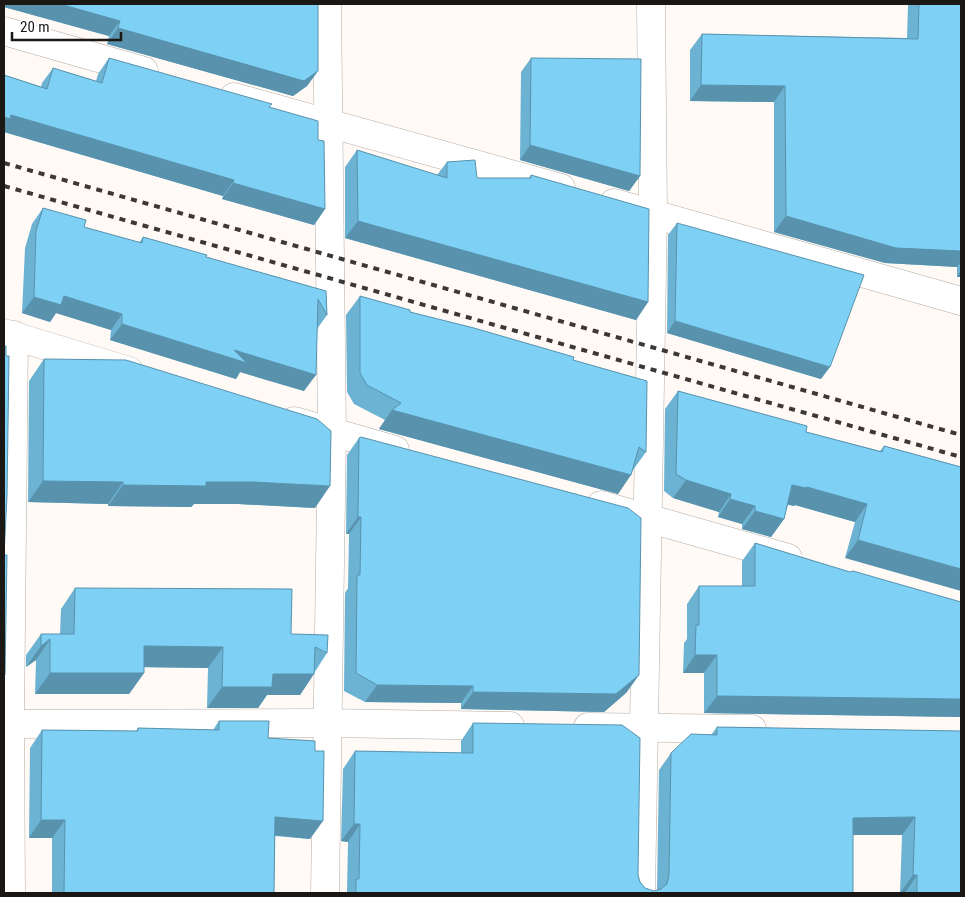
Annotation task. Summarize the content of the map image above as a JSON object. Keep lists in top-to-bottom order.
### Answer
{
  "scale_bar": "20 m"
}
